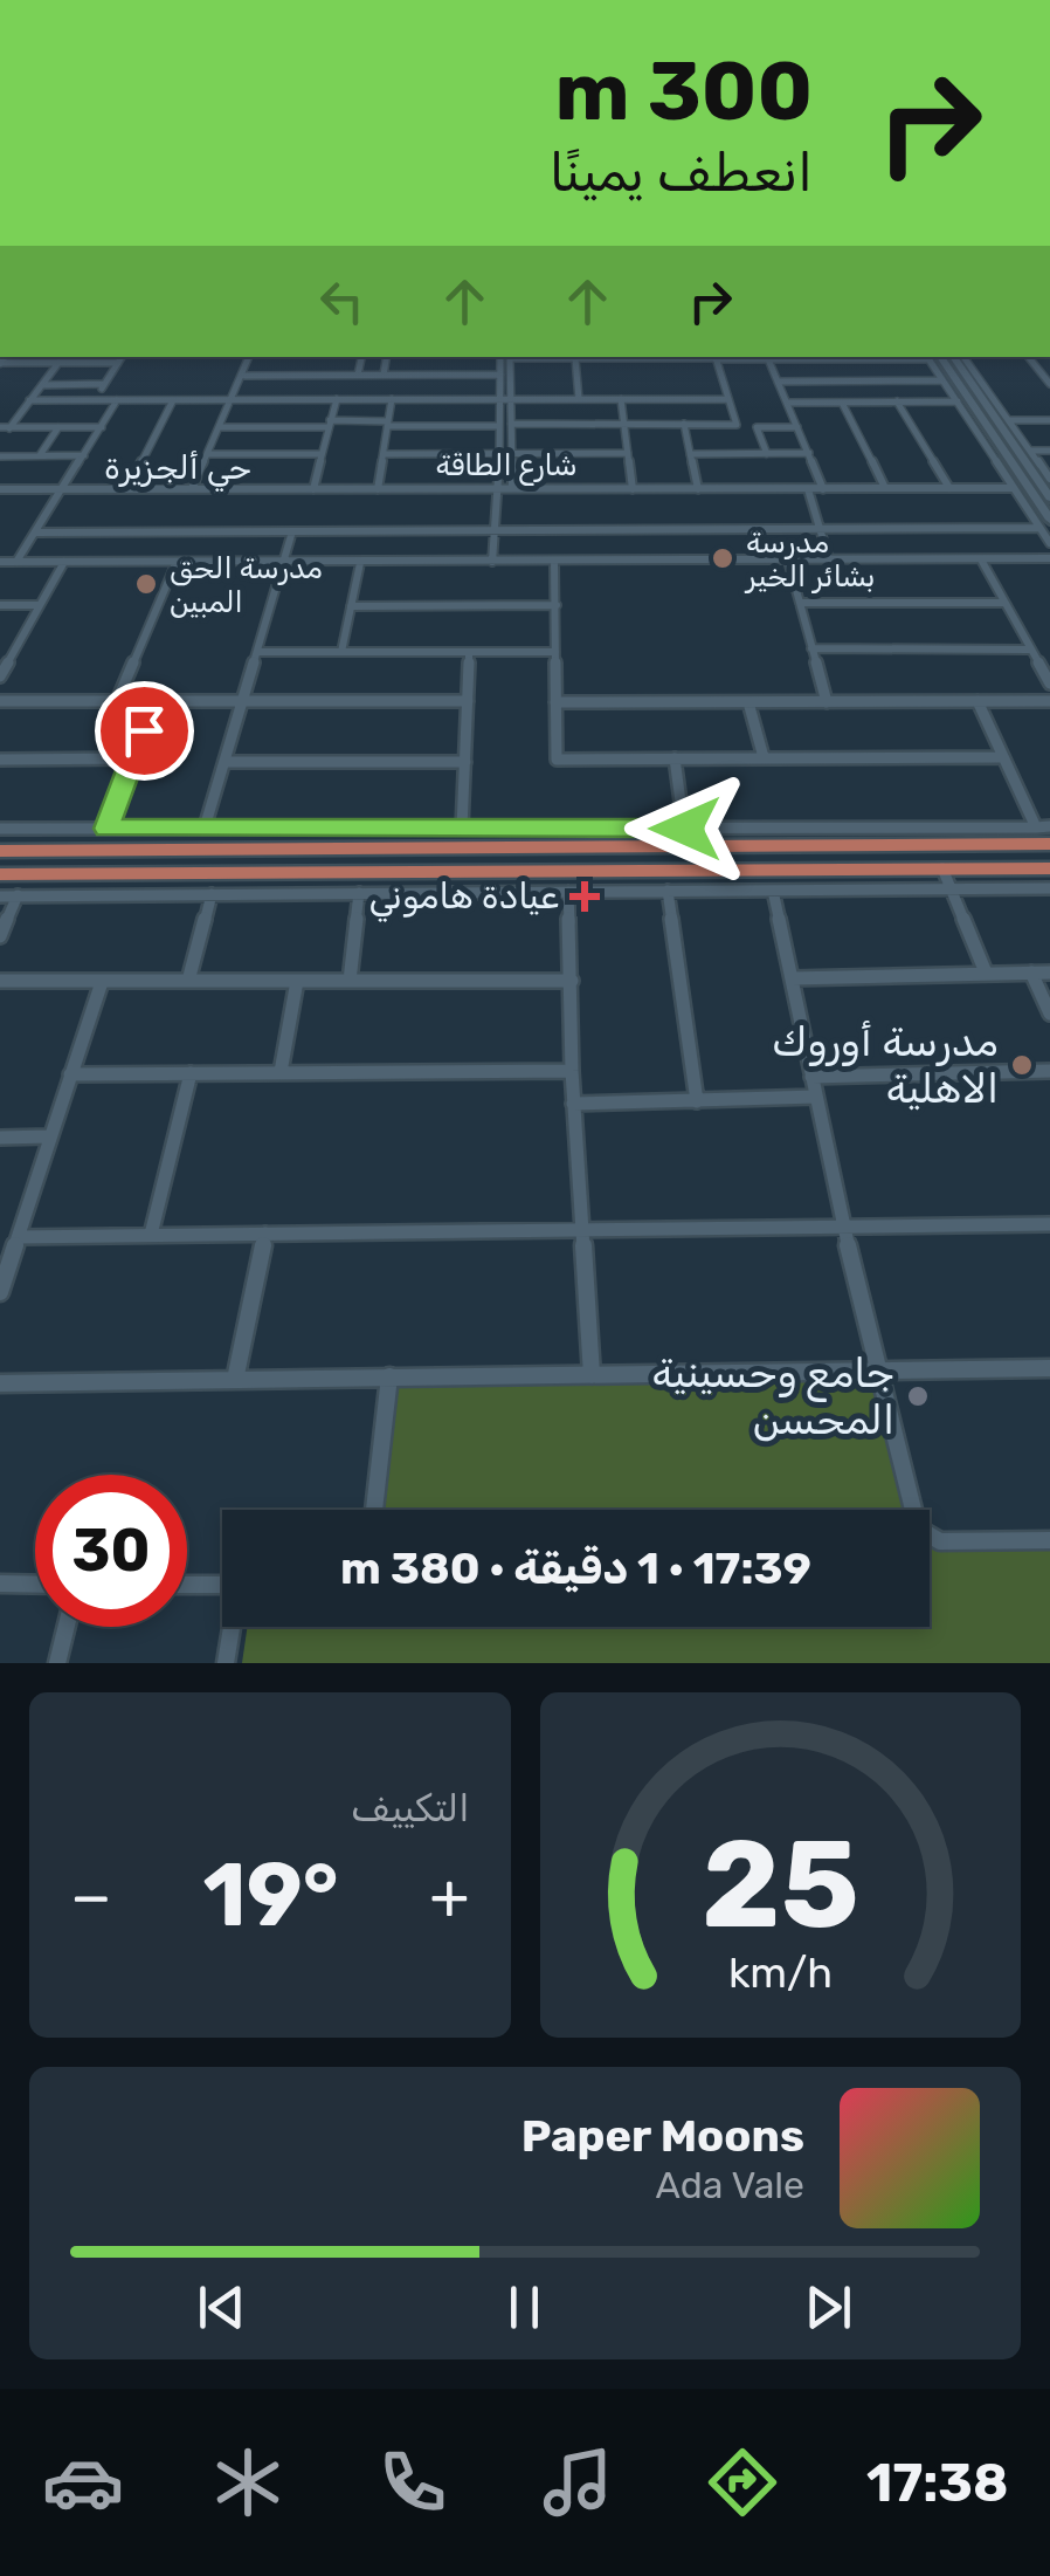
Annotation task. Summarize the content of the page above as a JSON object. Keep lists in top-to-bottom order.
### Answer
{
  "streets": {
    "street": ["شارع الطاقة"]
  },
  "districts": ["حي ألجزيرة"],
  "places": {
    "other": [
      "مدرسة بشائر الخير",
      "مدرسة الحق المبين",
      "مدرسة أوروك الاهلية",
      "جامع وحسينية المحسن"
    ],
    "health": ["عيادة هاموني"]
  },
  "page": {
    "turn": ["300 m", "انعطف يمينًا"],
    "limit": "30",
    "trip": "17:39 · 1 دقيقة · 380 m",
    "tile": "التكييف",
    "heat": ["−", "19°", "+"],
    "song": ["Paper Moons", "Ada Vale"],
    "tabs": "17:38",
    "gauge": ["25", "km/h"]
  }
}
